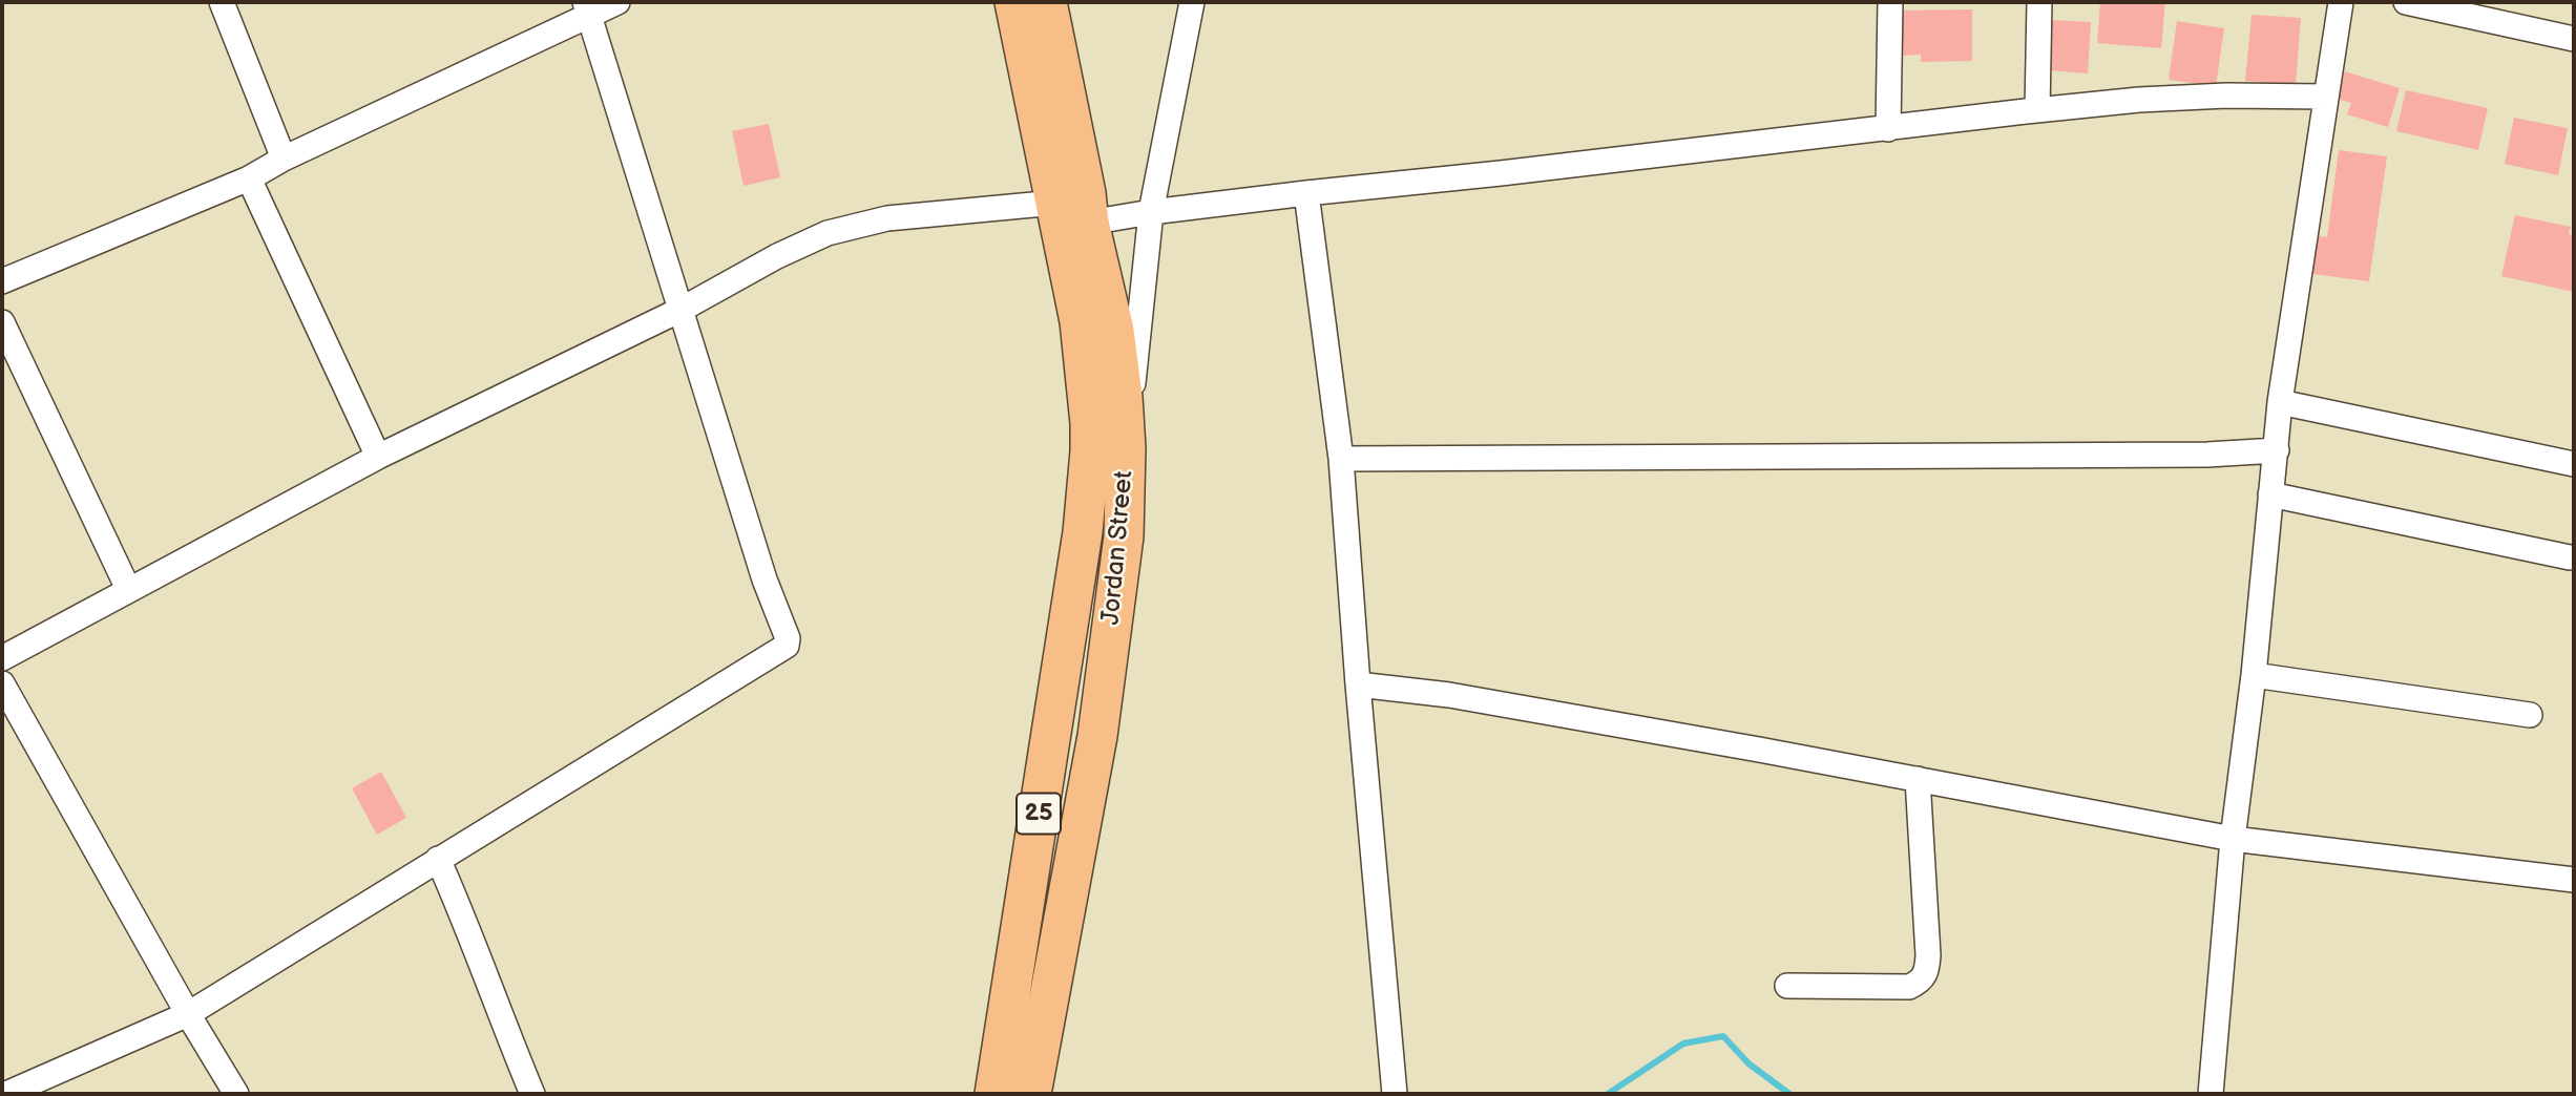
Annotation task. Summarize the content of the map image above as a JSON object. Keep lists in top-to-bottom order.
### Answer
{
  "streets": {
    "highway": ["Jordan Street", "25"]
  }
}
